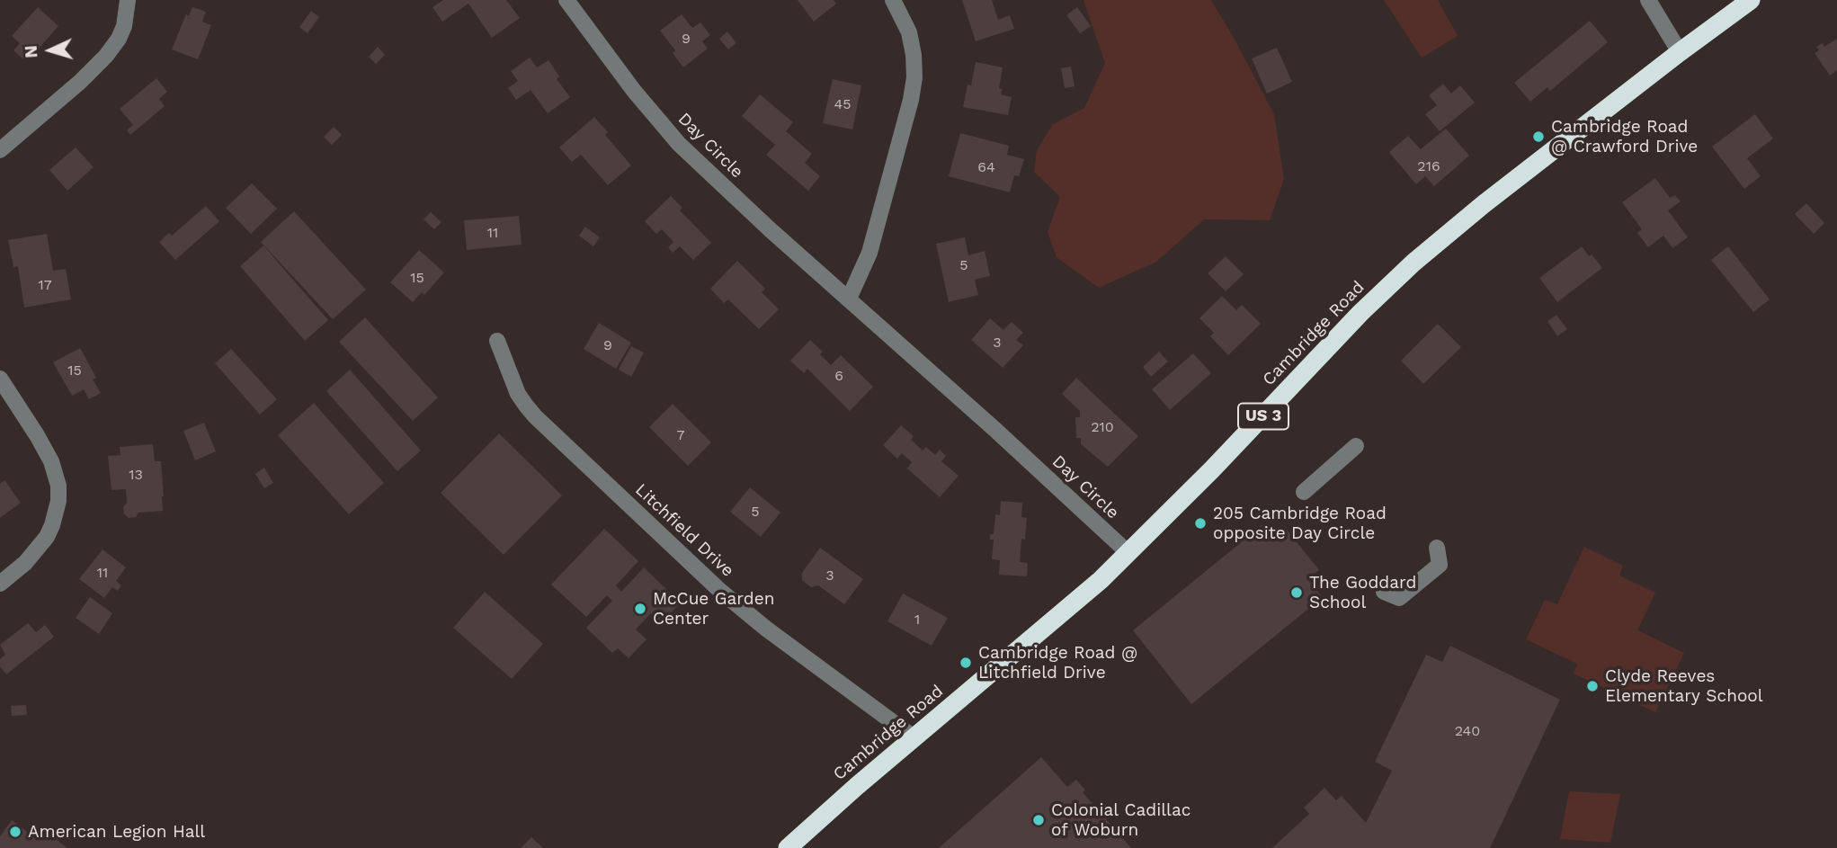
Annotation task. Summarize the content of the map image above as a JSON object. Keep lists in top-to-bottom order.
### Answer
{
  "streets": {
    "highway": ["Cambridge Road", "US 3"],
    "street": ["Day Circle", "Litchfield Drive"]
  },
  "crossings": [
    ["Day Circle", "Cambridge Road"],
    ["Cambridge Road", "Litchfield Drive"]
  ],
  "places": [
    "Cambridge Road @ Crawford Drive",
    "205 Cambridge Road opposite Day Circle",
    "The Goddard School",
    "McCue Garden Center",
    "Cambridge Road @ Litchfield Drive",
    "Clyde Reeves Elementary School",
    "Colonial Cadillac of Woburn",
    "American Legion Hall"
  ],
  "house_numbers": [
    "9",
    "45",
    "216",
    "64",
    "11",
    "5",
    "15",
    "17",
    "3",
    "9",
    "15",
    "6",
    "210",
    "7",
    "13",
    "5",
    "11",
    "3",
    "1",
    "240"
  ],
  "north": "left"
}
